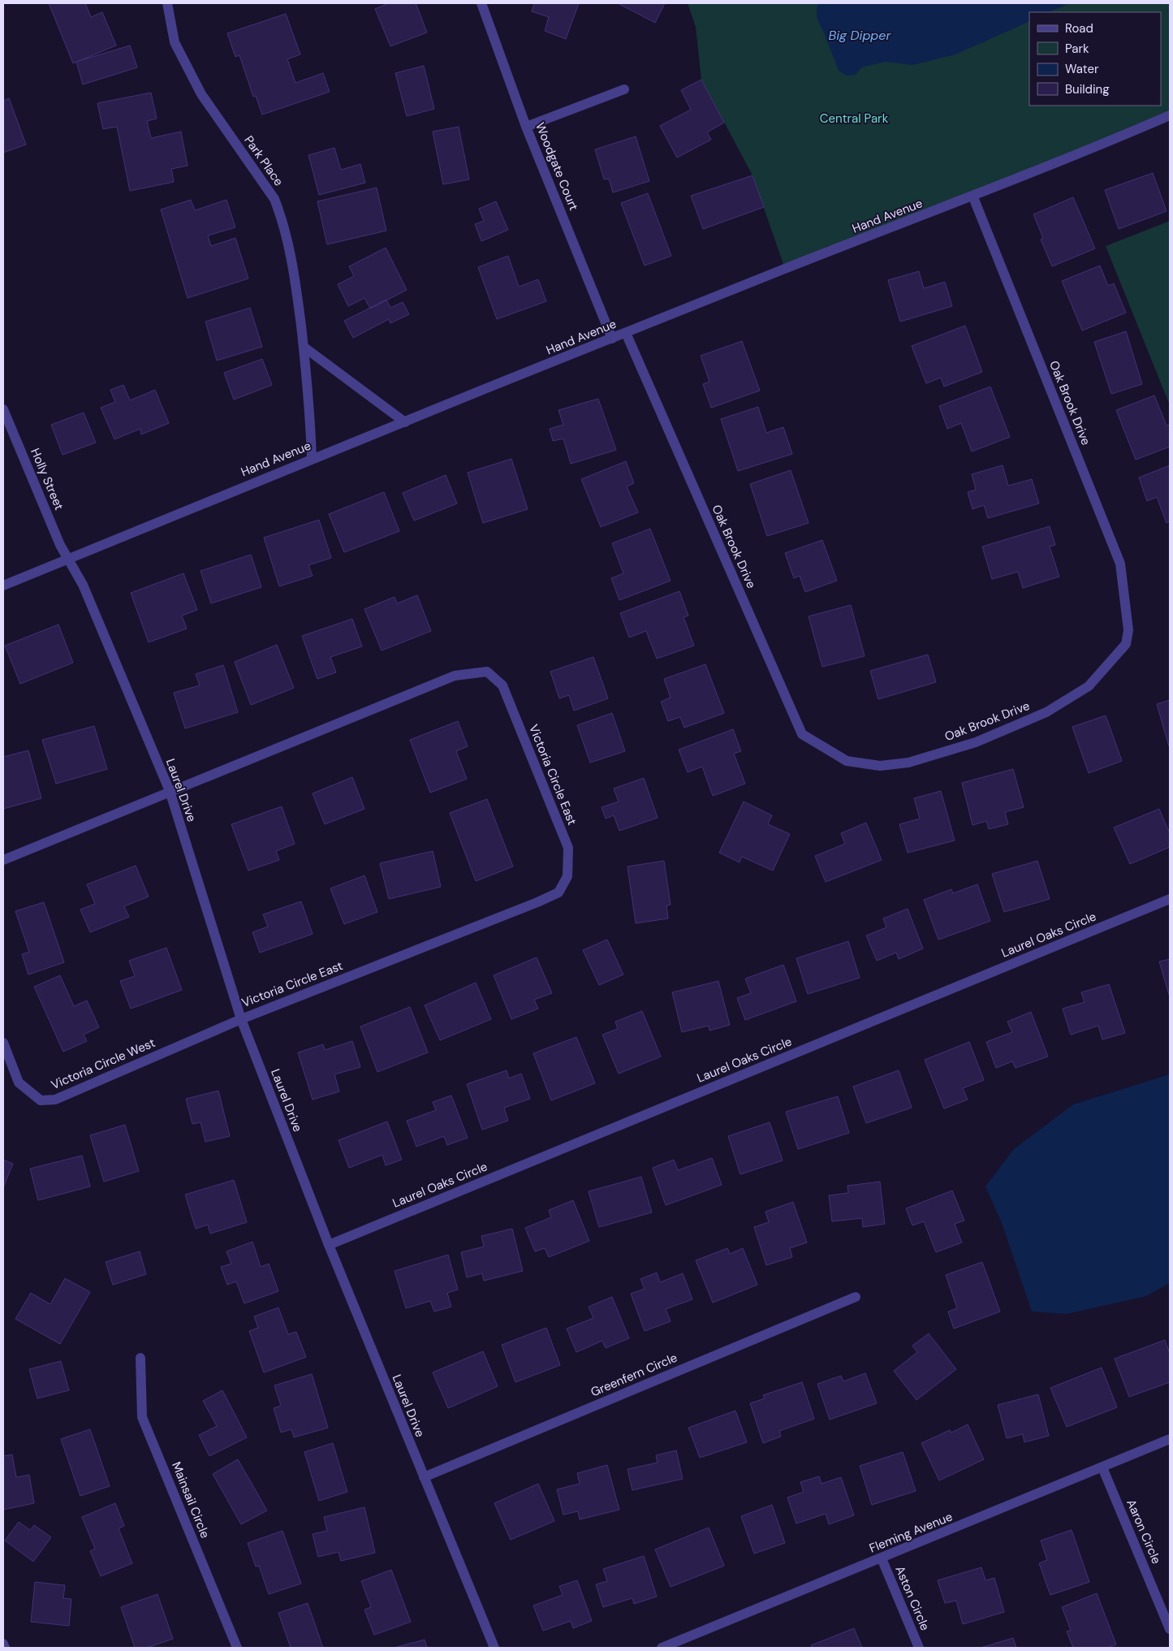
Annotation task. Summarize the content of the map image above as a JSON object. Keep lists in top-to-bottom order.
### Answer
{
  "streets": {
    "street": [
      "Park Place",
      "Woodgate Court",
      "Hand Avenue",
      "Oak Brook Drive",
      "Holly Street",
      "Victoria Circle East",
      "Laurel Drive",
      "Laurel Oaks Circle",
      "Victoria Circle West",
      "Greenfern Circle",
      "Mainsail Circle",
      "Aaron Circle",
      "Fleming Avenue",
      "Aston Circle"
    ]
  },
  "crossings": [
    ["Park Place", "Hand Avenue"],
    ["Woodgate Court", "Hand Avenue"],
    ["Hand Avenue", "Oak Brook Drive"],
    ["Hand Avenue", "Holly Street"],
    ["Hand Avenue", "Laurel Drive"],
    ["Holly Street", "Laurel Drive"],
    ["Victoria Circle East", "Laurel Drive"],
    ["Victoria Circle East", "Victoria Circle West"],
    ["Laurel Drive", "Laurel Oaks Circle"],
    ["Laurel Drive", "Victoria Circle West"],
    ["Laurel Drive", "Greenfern Circle"],
    ["Aaron Circle", "Fleming Avenue"],
    ["Fleming Avenue", "Aston Circle"]
  ],
  "water": ["Big Dipper"],
  "parks": ["Central Park"],
  "legend": [
    "Road",
    "Park",
    "Water",
    "Building"
  ]
}
